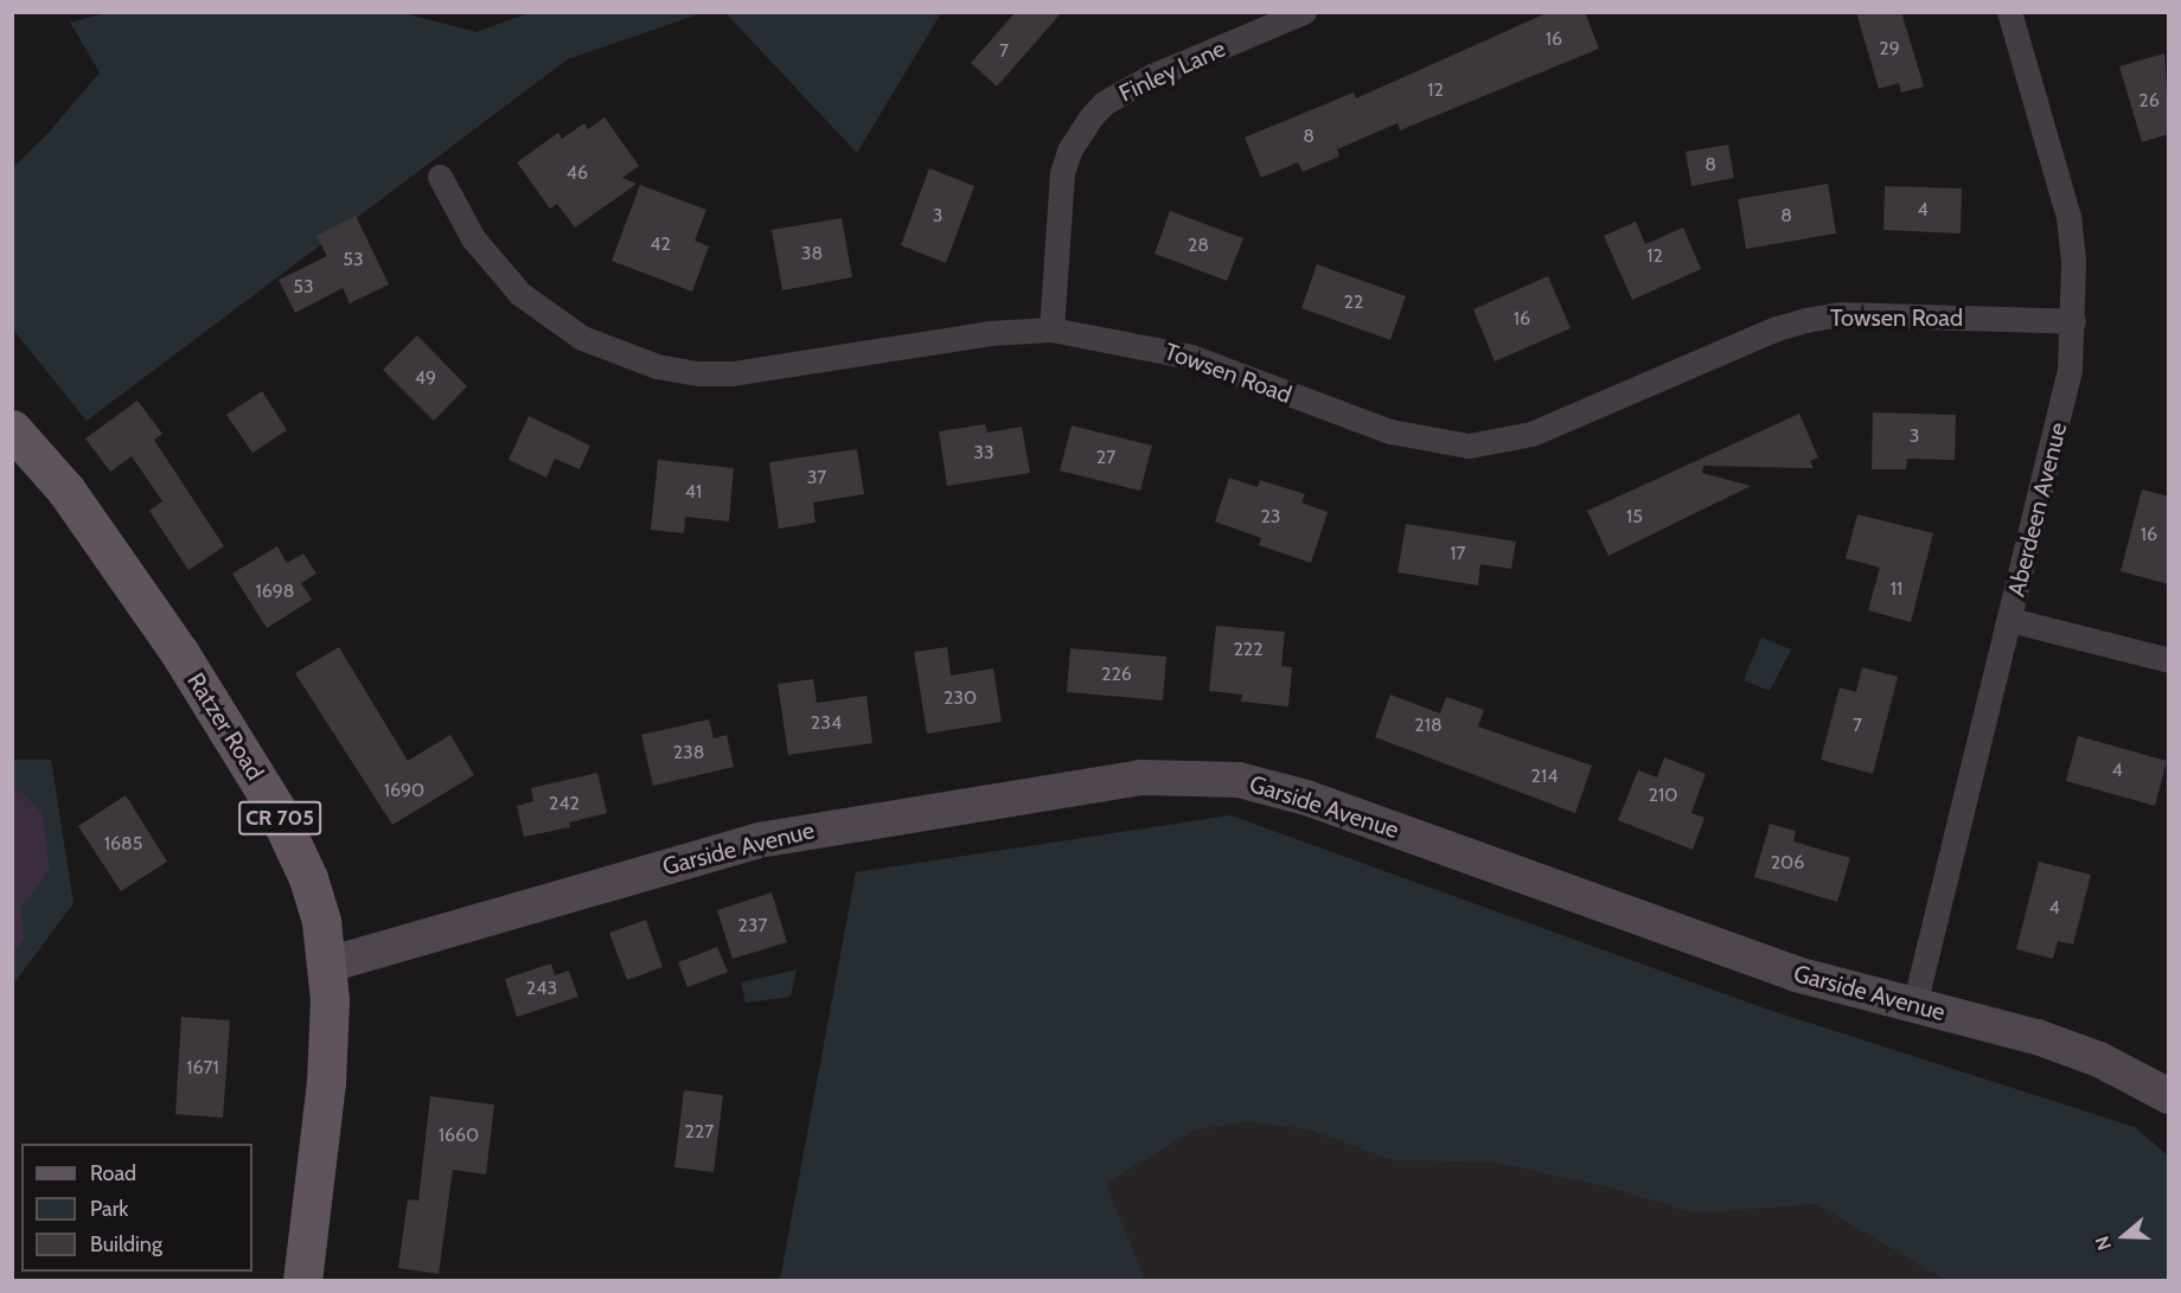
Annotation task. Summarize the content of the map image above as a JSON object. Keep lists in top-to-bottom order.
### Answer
{
  "streets": {
    "main road": ["Ratzer Road", "CR 705"],
    "street": [
      "Finley Lane",
      "Towsen Road",
      "Aberdeen Avenue",
      "Garside Avenue"
    ]
  },
  "crossings": [
    ["Finley Lane", "Towsen Road"],
    ["Towsen Road", "Aberdeen Avenue"],
    ["Aberdeen Avenue", "Garside Avenue"],
    ["Ratzer Road", "Garside Avenue"]
  ],
  "house_numbers": [
    "16",
    "29",
    "7",
    "12",
    "26",
    "8",
    "8",
    "46",
    "4",
    "3",
    "8",
    "42",
    "28",
    "38",
    "12",
    "53",
    "53",
    "22",
    "16",
    "49",
    "3",
    "33",
    "27",
    "37",
    "41",
    "23",
    "15",
    "16",
    "17",
    "11",
    "1698",
    "222",
    "226",
    "230",
    "234",
    "218",
    "7",
    "238",
    "4",
    "214",
    "1690",
    "210",
    "242",
    "1685",
    "206",
    "4",
    "237",
    "243",
    "1671",
    "227",
    "1660"
  ],
  "legend": ["Road", "Park", "Building"],
  "north": "left"
}
